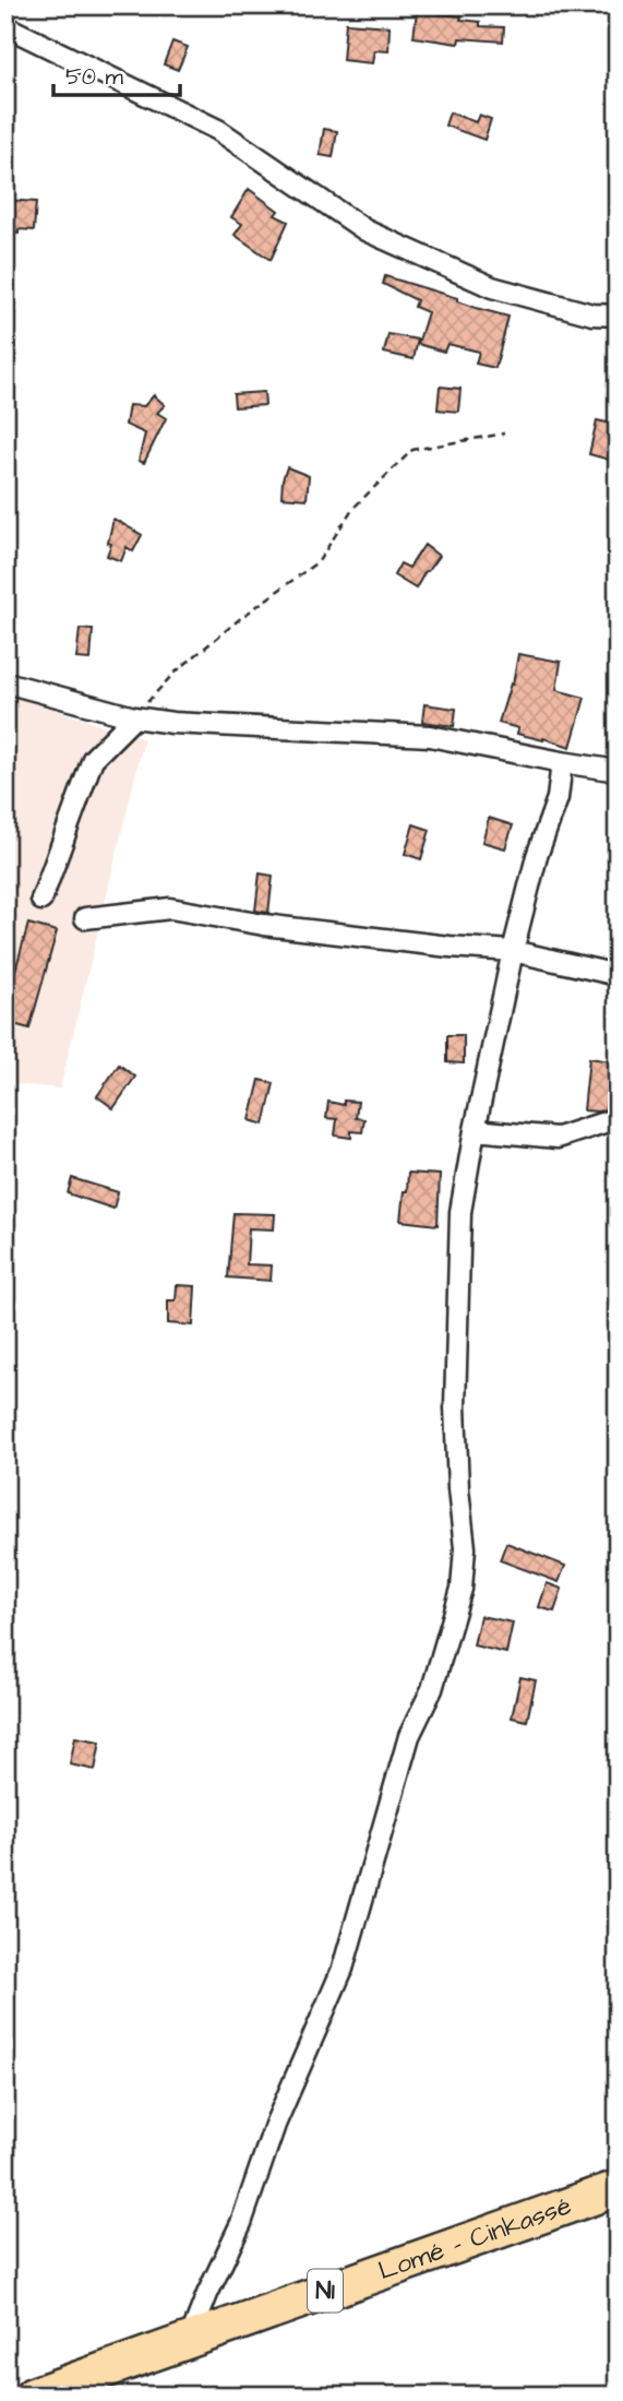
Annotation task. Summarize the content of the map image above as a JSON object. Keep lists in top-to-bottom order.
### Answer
{
  "streets": {
    "highway": ["Lomé - Cinkassé", "N1"]
  },
  "scale_bar": "50 m"
}
